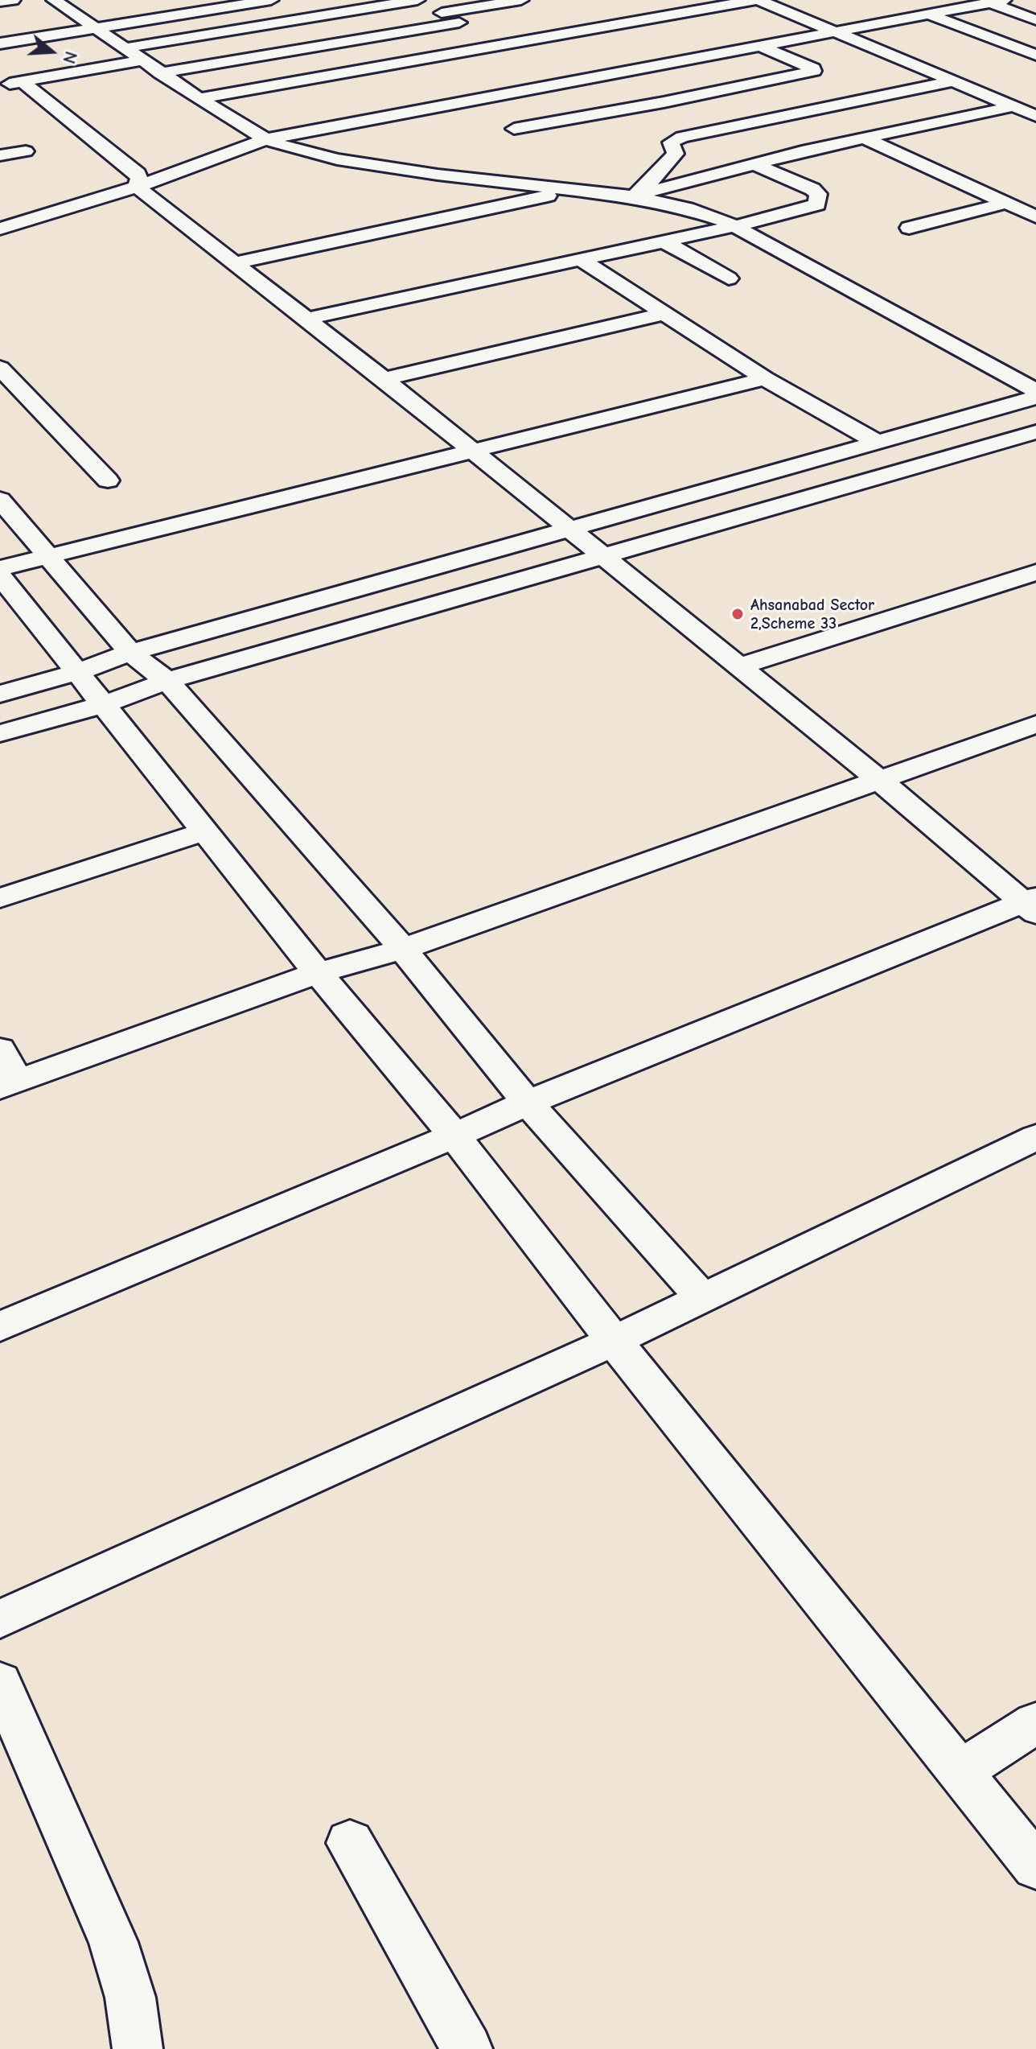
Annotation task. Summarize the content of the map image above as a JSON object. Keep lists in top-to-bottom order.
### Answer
{
  "places": ["Ahsanabad Sector 2,Scheme 33"],
  "north": "right"
}
